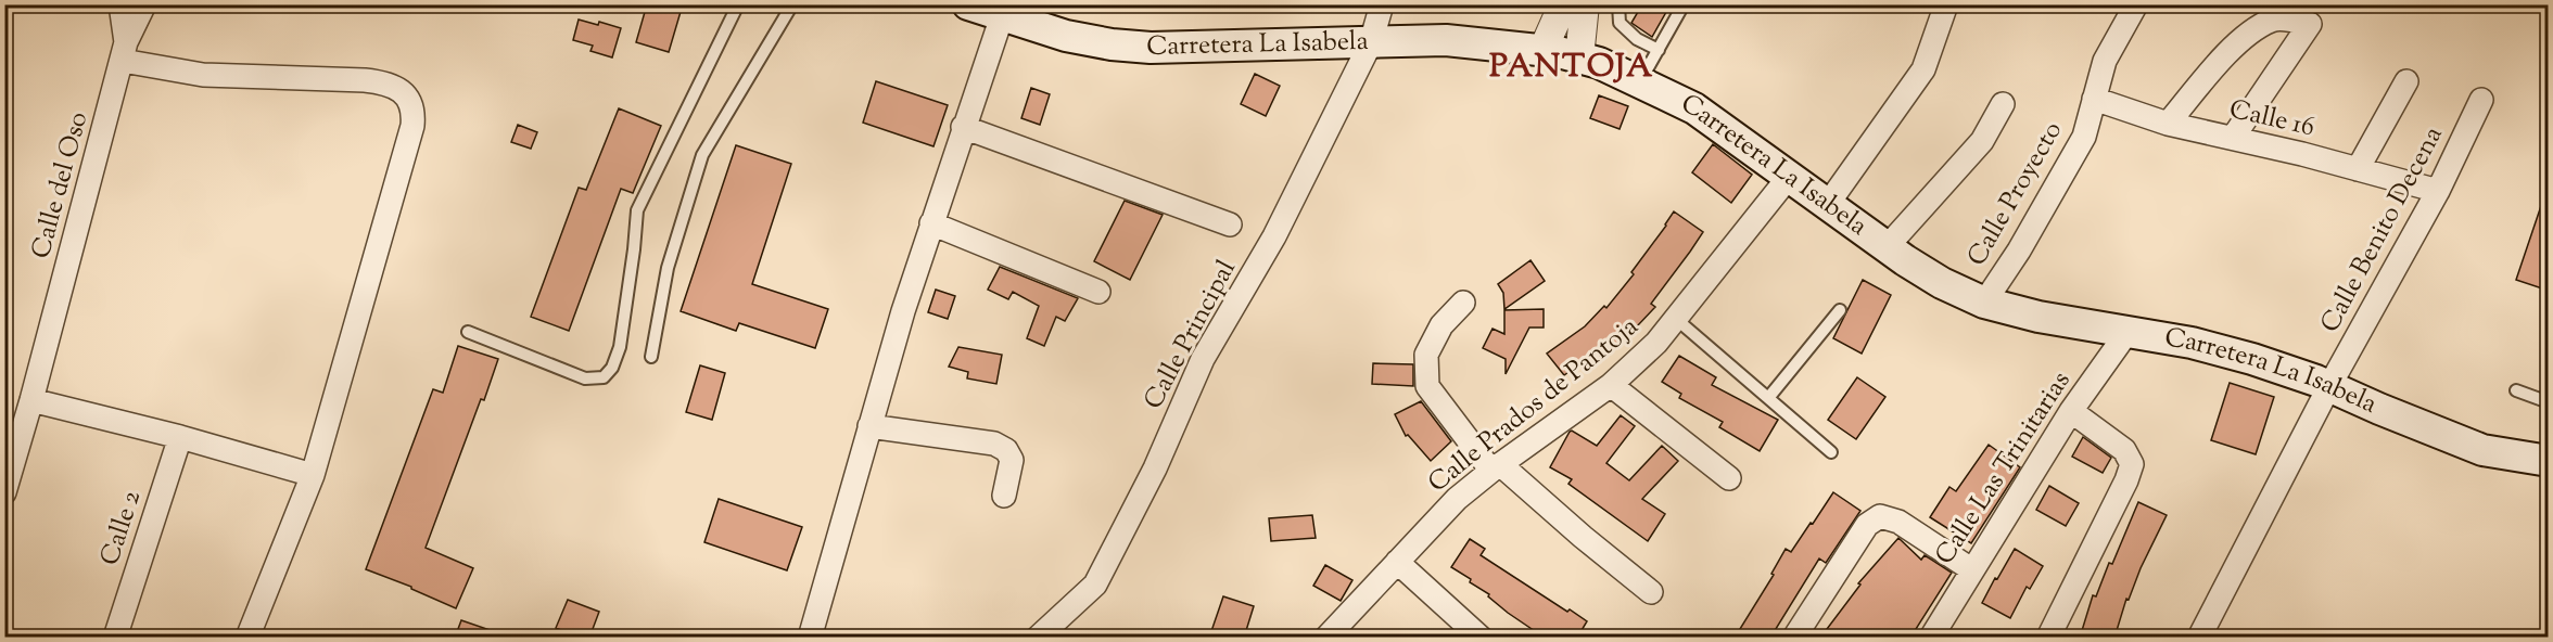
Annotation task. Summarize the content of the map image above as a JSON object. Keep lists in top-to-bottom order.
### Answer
{
  "streets": {
    "main road": ["Carretera La Isabela"],
    "street": [
      "Calle 16",
      "Calle del Oso",
      "Calle Proyecto",
      "Calle Benito Decena",
      "Calle Principal",
      "Calle Prados de Pantoja",
      "Calle Las Trinitarias",
      "Calle 2"
    ]
  },
  "crossings": [
    ["Carretera La Isabela", "Calle Proyecto"],
    ["Carretera La Isabela", "Calle Benito Decena"],
    ["Carretera La Isabela", "Calle Principal"],
    ["Carretera La Isabela", "Calle Prados de Pantoja"],
    ["Carretera La Isabela", "Calle Las Trinitarias"],
    ["Calle 16", "Calle Proyecto"],
    ["Calle 16", "Calle Benito Decena"]
  ],
  "districts": ["PANTOJA"]
}
